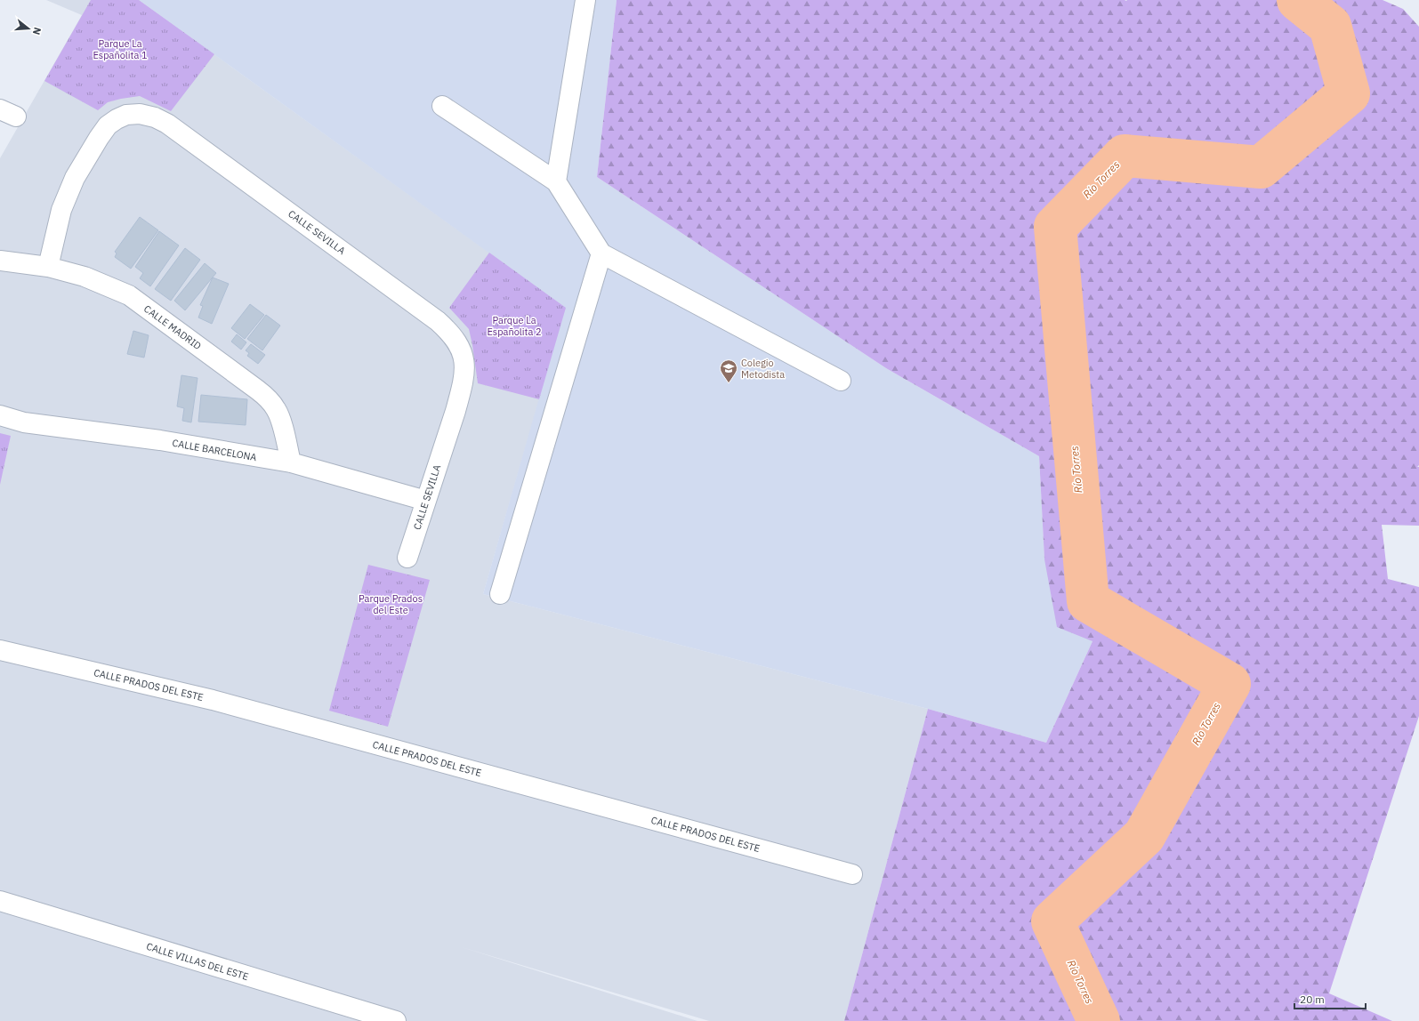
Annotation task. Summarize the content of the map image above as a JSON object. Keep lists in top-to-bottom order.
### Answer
{
  "streets": {
    "street": [
      "CALLE SEVILLA",
      "CALLE MADRID",
      "CALLE BARCELONA",
      "CALLE PRADOS DEL ESTE",
      "CALLE VILLAS DEL ESTE"
    ]
  },
  "crossings": [
    ["CALLE SEVILLA", "CALLE MADRID"],
    ["CALLE SEVILLA", "CALLE BARCELONA"],
    ["CALLE MADRID", "CALLE BARCELONA"]
  ],
  "water": ["Río Torres"],
  "parks": ["Parque La Españolita 1", "Parque La Españolita 2", "Parque Prados del Este"],
  "places": {
    "school or university": ["Colegio Metodista"]
  },
  "scale_bar": "20 m",
  "north": "right"
}
